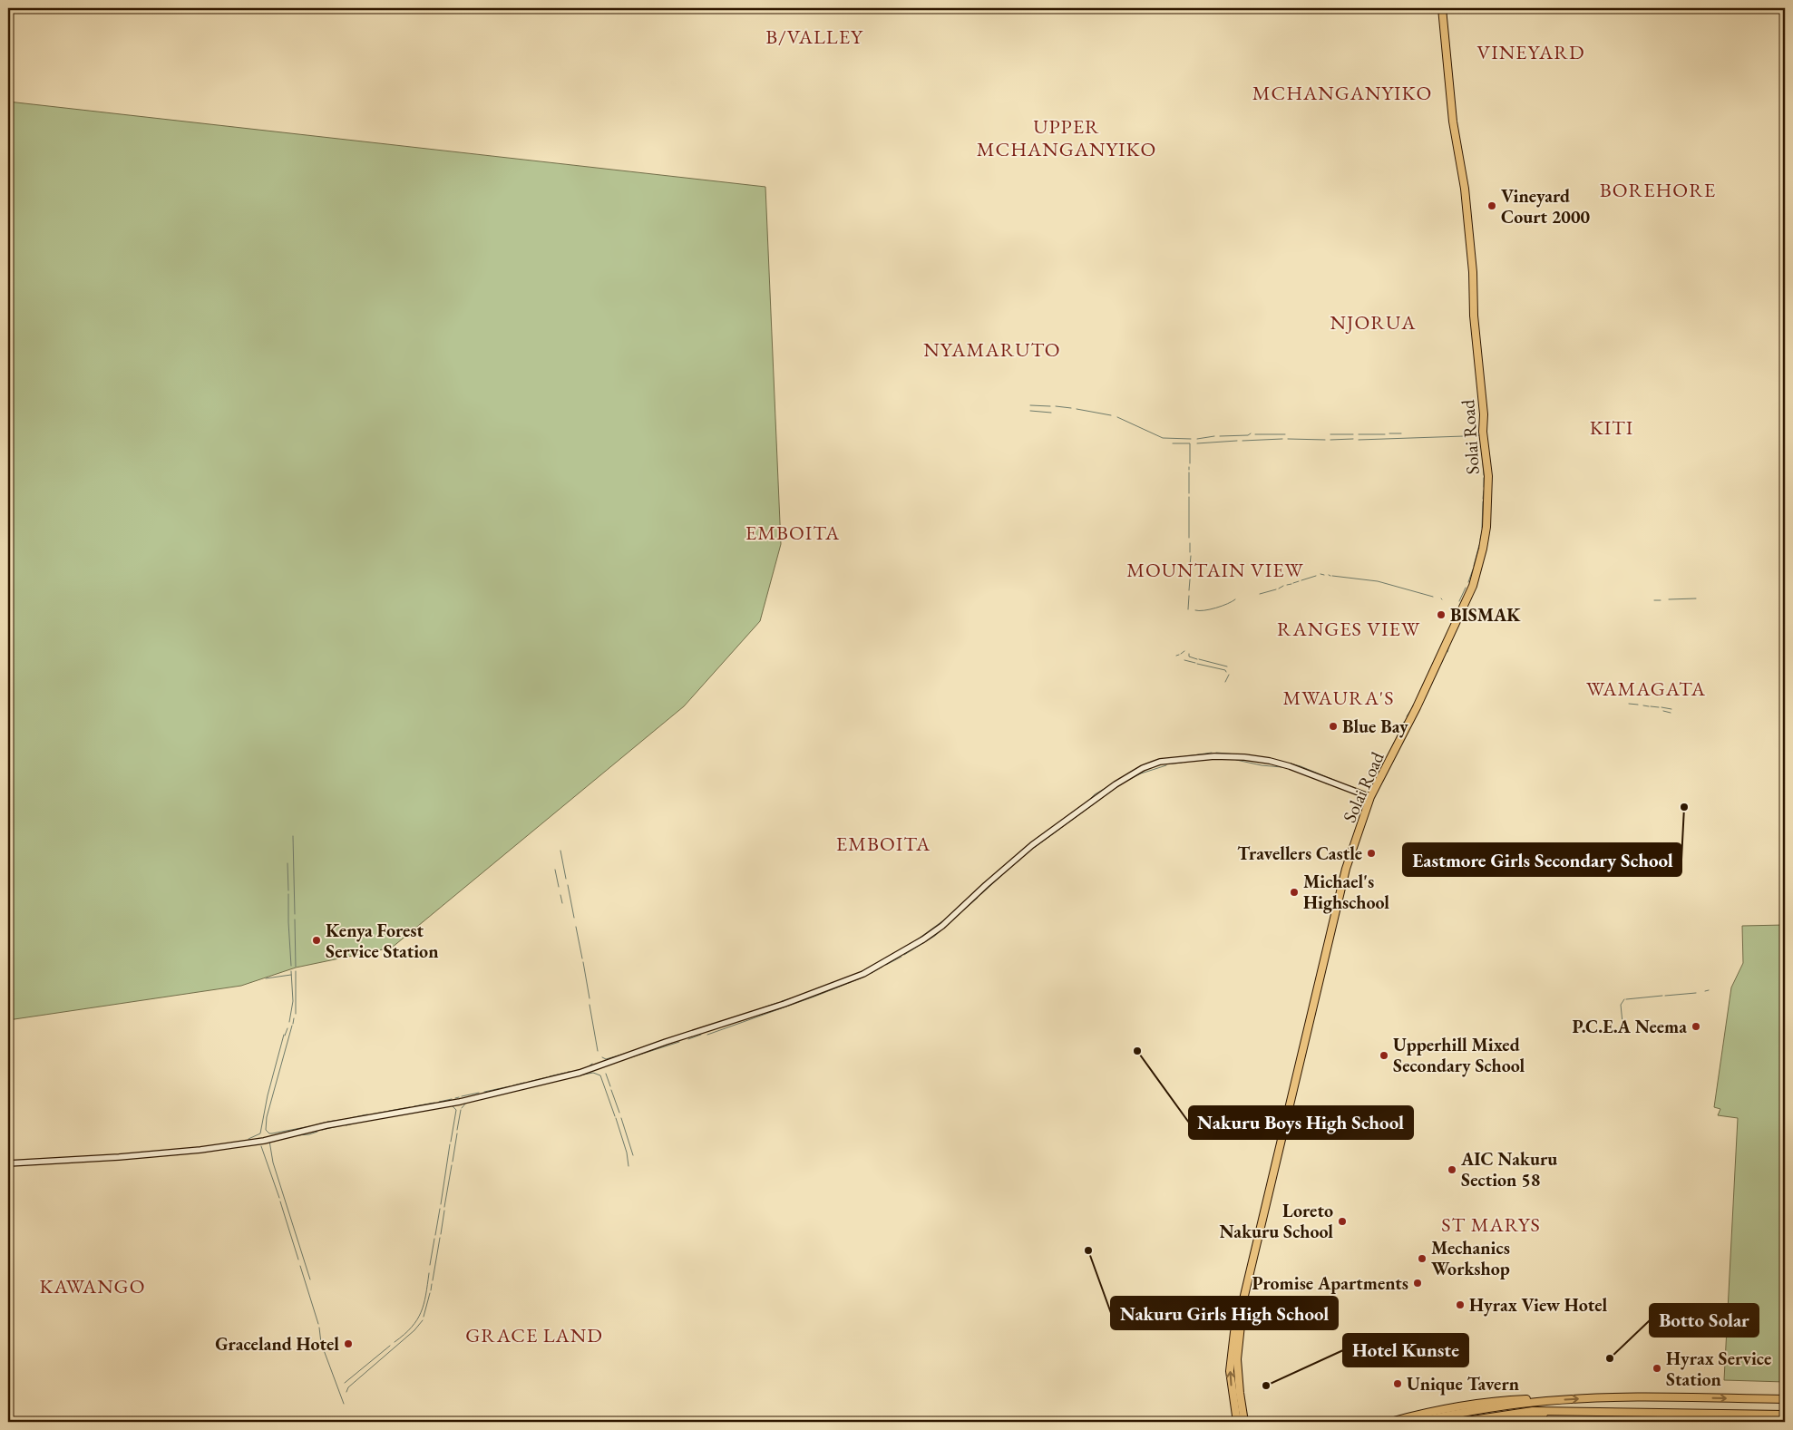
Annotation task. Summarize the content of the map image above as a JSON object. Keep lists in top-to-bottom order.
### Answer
{
  "streets": {
    "highway": ["Solai Road"]
  },
  "districts": [
    "B/VALLEY",
    "VINEYARD",
    "MCHANGANYIKO",
    "UPPER MCHANGANYIKO",
    "BOREHORE",
    "NJORUA",
    "NYAMARUTO",
    "KITI",
    "EMBOITA",
    "MOUNTAIN VIEW",
    "RANGES VIEW",
    "WAMAGATA",
    "MWAURA'S",
    "EMBOITA",
    "ST MARYS",
    "KAWANGO",
    "GRACE LAND"
  ],
  "places": [
    "Vineyard Court 2000",
    "BISMAK",
    "Blue Bay",
    "Eastmore Girls Secondary School",
    "Travellers Castle",
    "Michael's Highschool",
    "Kenya Forest Service Station",
    "P.C.E.A Neema",
    "Nakuru Boys High School",
    "Upperhill Mixed Secondary School",
    "AIC Nakuru Section 58",
    "Loreto Nakuru School",
    "Nakuru Girls High School",
    "Mechanics Workshop",
    "Promise Apartments",
    "Hyrax View Hotel",
    "Graceland Hotel",
    "Botto Solar",
    "Hyrax Service Station",
    "Unique Tavern",
    "Hotel Kunste"
  ]
}
